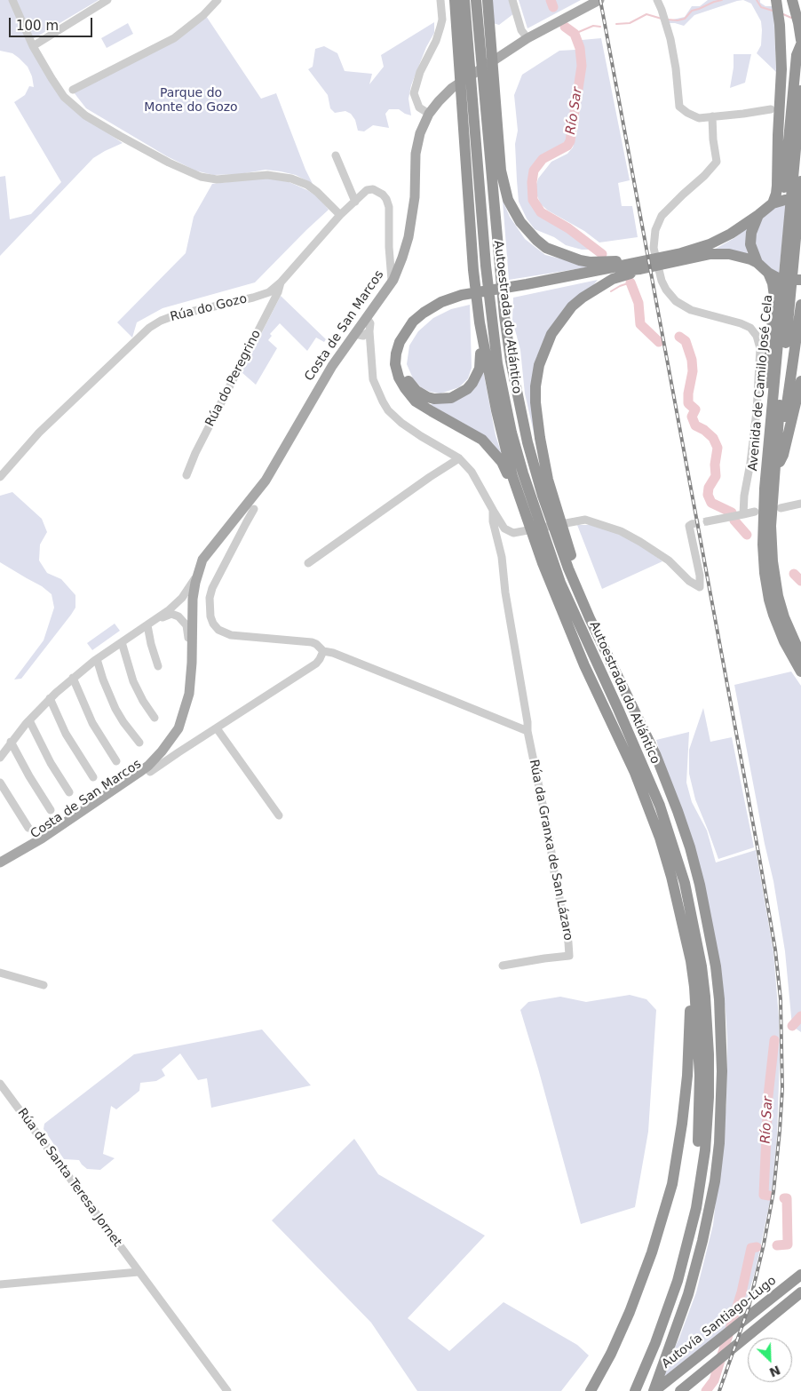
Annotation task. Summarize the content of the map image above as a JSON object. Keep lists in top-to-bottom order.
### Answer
{
  "streets": {
    "highway": ["Autoestrada do Atlántico", "Avenida de Camilo José Cela", "Autovía Santiago-Lugo"],
    "main road": ["Costa de San Marcos"],
    "street": [
      "Rúa do Gozo",
      "Rúa do Peregrino",
      "Rúa da Granxa de San Lázaro",
      "Rúa de Santa Teresa Jornet"
    ]
  },
  "crossings": [
    ["Rúa do Gozo", "Costa de San Marcos"],
    ["Rúa do Gozo", "Rúa do Peregrino"],
    ["Autoestrada do Atlántico", "Autovía Santiago-Lugo"],
    ["Costa de San Marcos", "Rúa da Granxa de San Lázaro"]
  ],
  "water": ["Río Sar"],
  "parks": ["Parque do Monte do Gozo"],
  "scale_bar": "100 m",
  "north": "bottom right"
}
